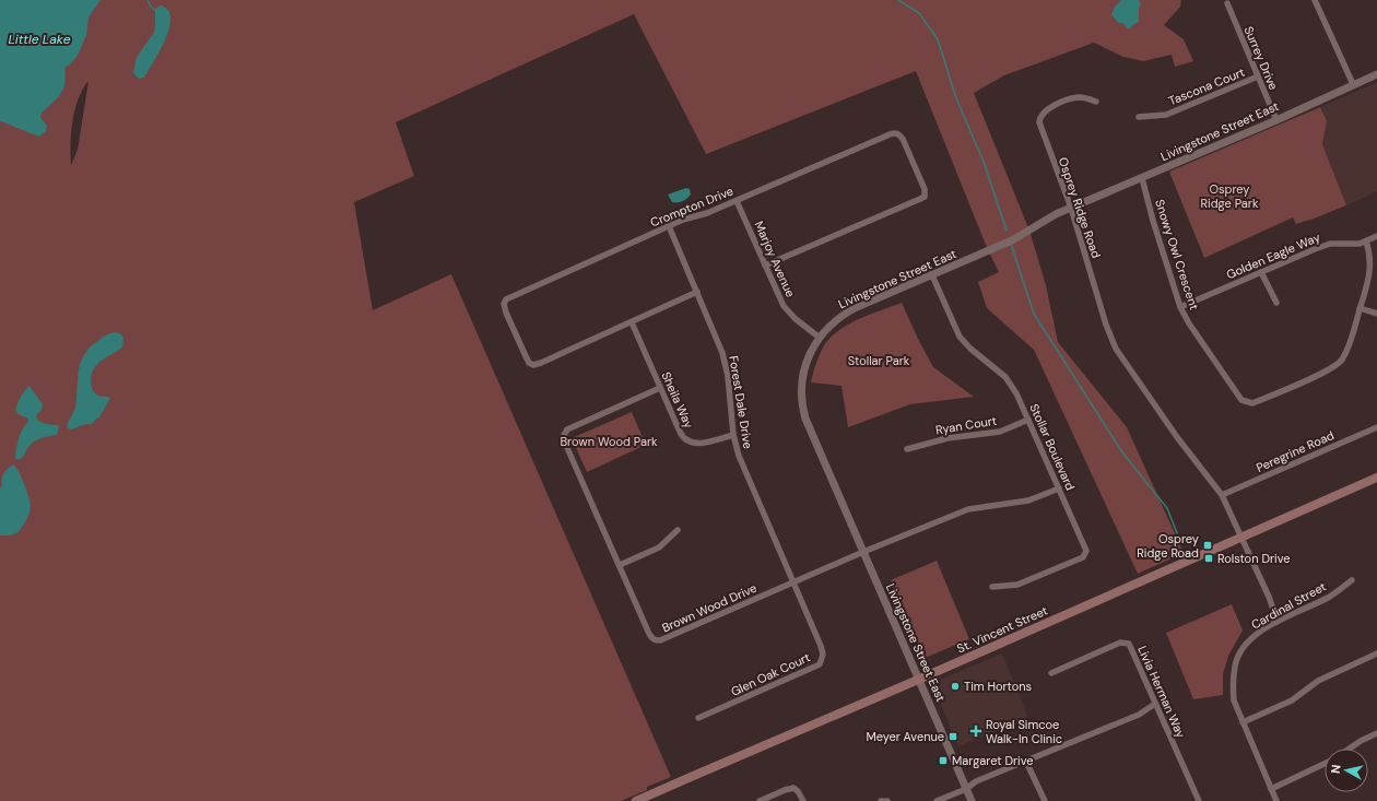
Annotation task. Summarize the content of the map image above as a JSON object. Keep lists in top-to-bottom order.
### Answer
{
  "streets": {
    "main road": ["St. Vincent Street"],
    "street": [
      "Surrey Drive",
      "Tascona Court",
      "Livingstone Street East",
      "Crompton Drive",
      "Osprey Ridge Road",
      "Snowy Owl Crescent",
      "Golden Eagle Way",
      "Marjoy Avenue",
      "Sheila Way",
      "Forest Dale Drive",
      "Ryan Court",
      "Stollar Boulevard",
      "Peregrine Road",
      "Cardinal Street",
      "Brown Wood Drive",
      "Glen Oak Court",
      "Livia Herman Way"
    ]
  },
  "crossings": [
    ["Surrey Drive", "Tascona Court"],
    ["Surrey Drive", "Livingstone Street East"],
    ["Livingstone Street East", "Osprey Ridge Road"],
    ["Livingstone Street East", "Snowy Owl Crescent"],
    ["Livingstone Street East", "Marjoy Avenue"],
    ["Livingstone Street East", "Stollar Boulevard"],
    ["Livingstone Street East", "Brown Wood Drive"],
    ["Livingstone Street East", "St. Vincent Street"],
    ["Crompton Drive", "Marjoy Avenue"],
    ["Crompton Drive", "Sheila Way"],
    ["Crompton Drive", "Forest Dale Drive"],
    ["Osprey Ridge Road", "Peregrine Road"],
    ["Osprey Ridge Road", "St. Vincent Street"],
    ["Snowy Owl Crescent", "Golden Eagle Way"],
    ["Sheila Way", "Forest Dale Drive"],
    ["Sheila Way", "Brown Wood Drive"],
    ["Forest Dale Drive", "Brown Wood Drive"],
    ["Forest Dale Drive", "Glen Oak Court"],
    ["Ryan Court", "Stollar Boulevard"],
    ["Stollar Boulevard", "Brown Wood Drive"],
    ["Brown Wood Drive", "Glen Oak Court"]
  ],
  "water": ["Little Lake"],
  "parks": ["Osprey Ridge Park", "Stollar Park", "Brown Wood Park"],
  "places": {
    "transit": [
      "Osprey Ridge Road",
      "Rolston Drive",
      "Meyer Avenue",
      "Margaret Drive"
    ],
    "other": ["Tim Hortons"],
    "health": ["Royal Simcoe Walk-In Clinic"]
  },
  "north": "left"
}
